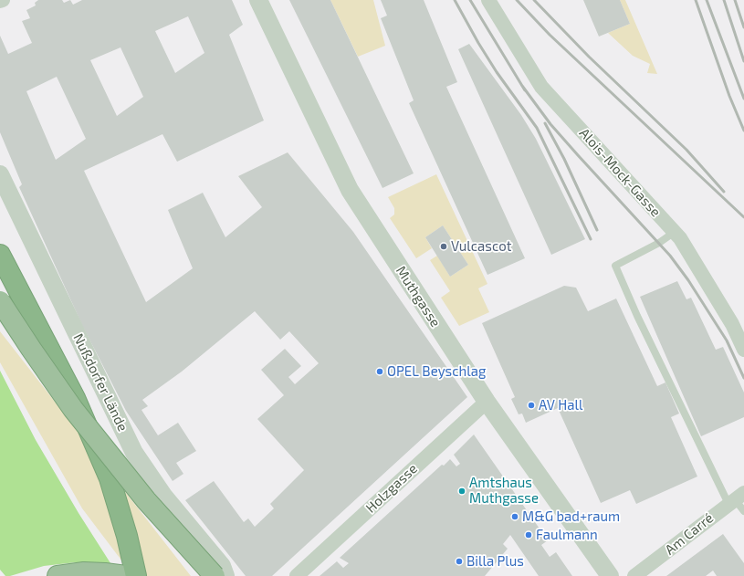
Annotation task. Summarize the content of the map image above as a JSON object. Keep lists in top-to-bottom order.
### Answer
{
  "streets": {
    "street": [
      "Alois-Mock-Gasse",
      "Muthgasse",
      "Nußdorfer Lände",
      "Holzgasse",
      "Am Carré"
    ]
  },
  "crossings": [
    ["Muthgasse", "Holzgasse"]
  ],
  "places": [
    "Vulcascot",
    "OPEL Beyschlag",
    "AV Hall",
    "Amtshaus Muthgasse",
    "M&G bad+raum",
    "Faulmann",
    "Billa Plus"
  ]
}
